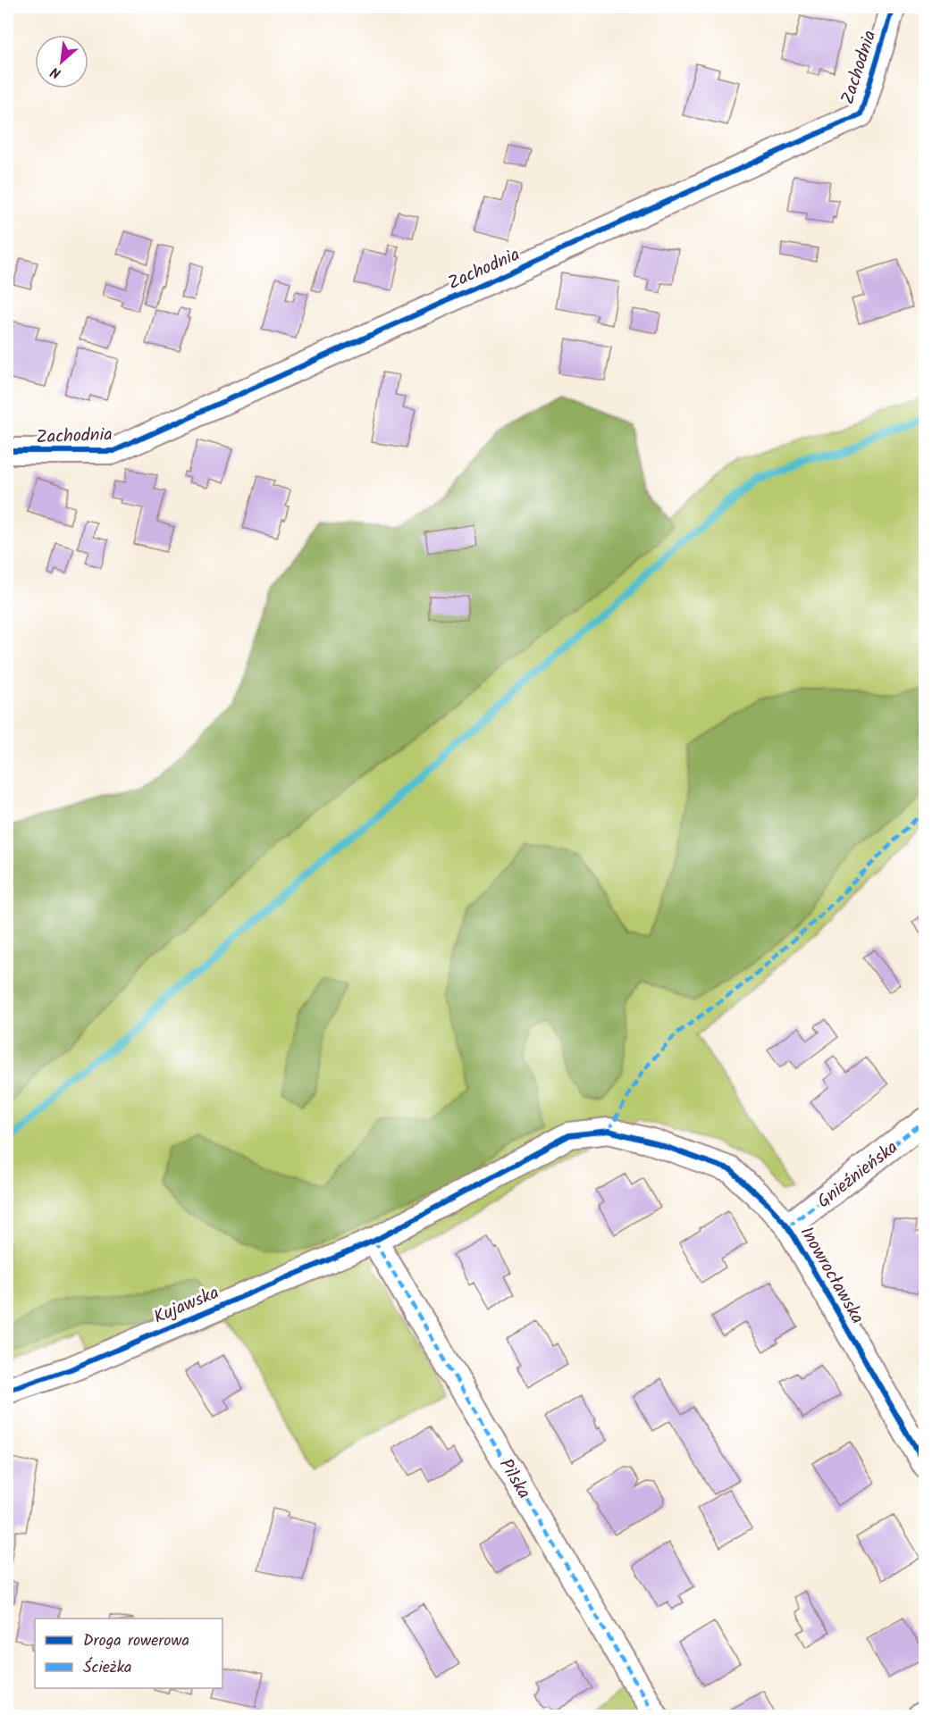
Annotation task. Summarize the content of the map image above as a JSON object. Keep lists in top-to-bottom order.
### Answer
{
  "streets": {
    "street": [
      "Zachodnia",
      "Gnieźnieńska",
      "Inowrocławska",
      "Kujawska",
      "Pilska"
    ]
  },
  "crossings": [
    ["Gnieźnieńska", "Inowrocławska"],
    ["Inowrocławska", "Kujawska"],
    ["Inowrocławska", "Pilska"],
    ["Kujawska", "Pilska"]
  ],
  "legend": ["Droga rowerowa", "Ścieżka"],
  "north": "bottom left"
}
